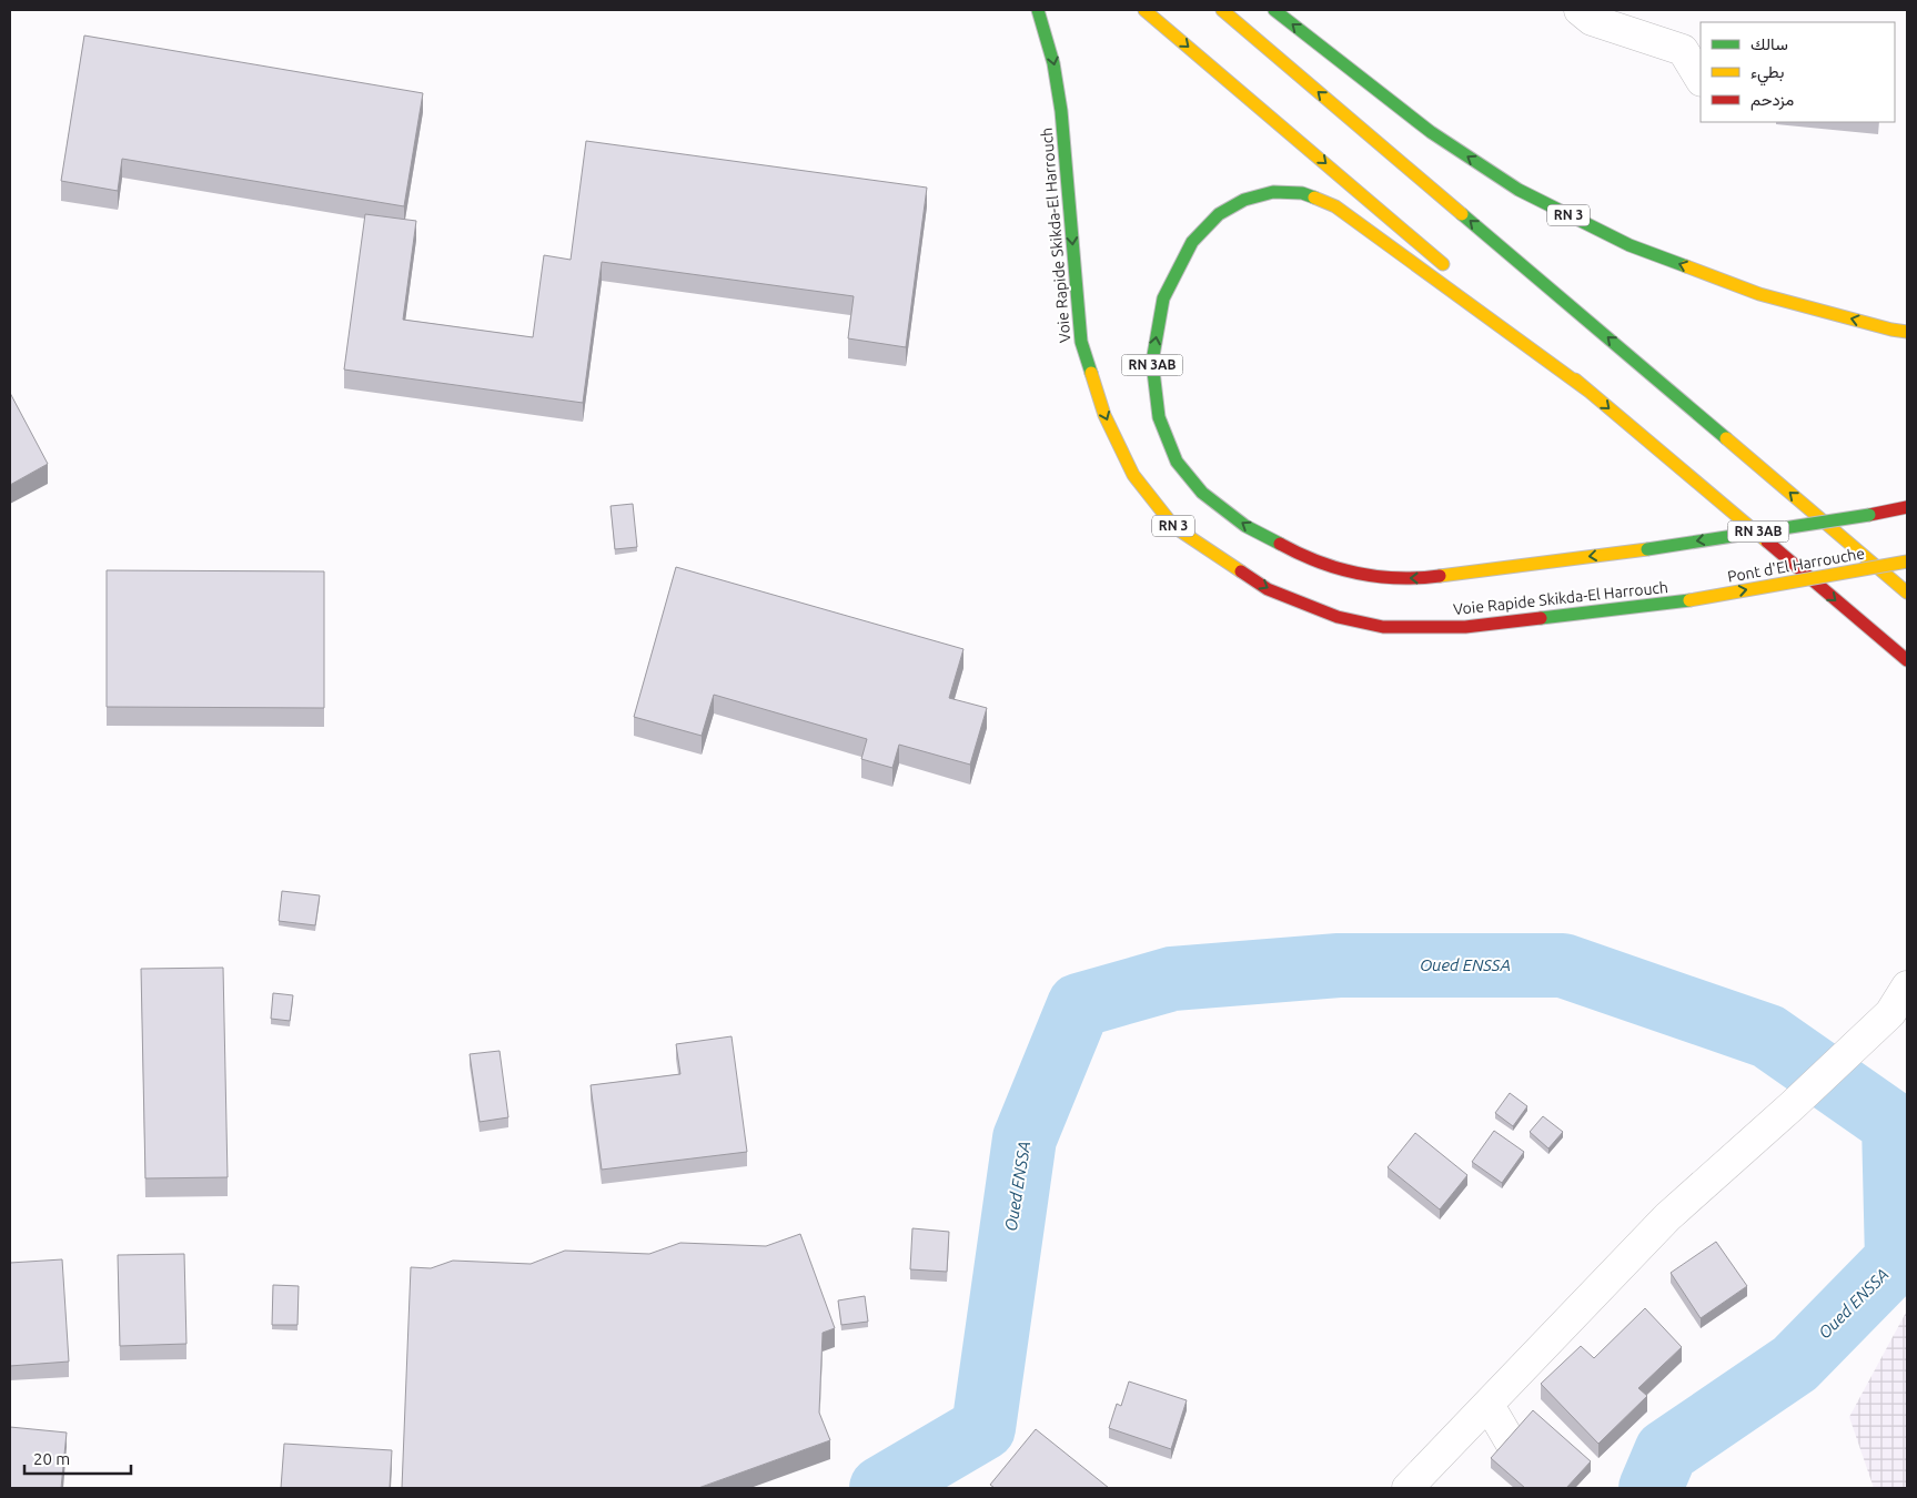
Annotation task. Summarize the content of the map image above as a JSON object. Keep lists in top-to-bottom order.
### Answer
{
  "streets": {
    "highway": [
      "RN 3",
      "Voie Rapide Skikda-El Harrouch",
      "RN 3AB",
      "Pont d'El Harrouche"
    ]
  },
  "crossings": [
    ["Voie Rapide Skikda-El Harrouch", "Pont d'El Harrouche"]
  ],
  "one_way": ["Voie Rapide Skikda-El Harrouch", "Pont d'El Harrouche"],
  "water": ["Oued ENSSA"],
  "legend": ["سالك", "بطيء", "مزدحم"],
  "scale_bar": "20 m"
}
